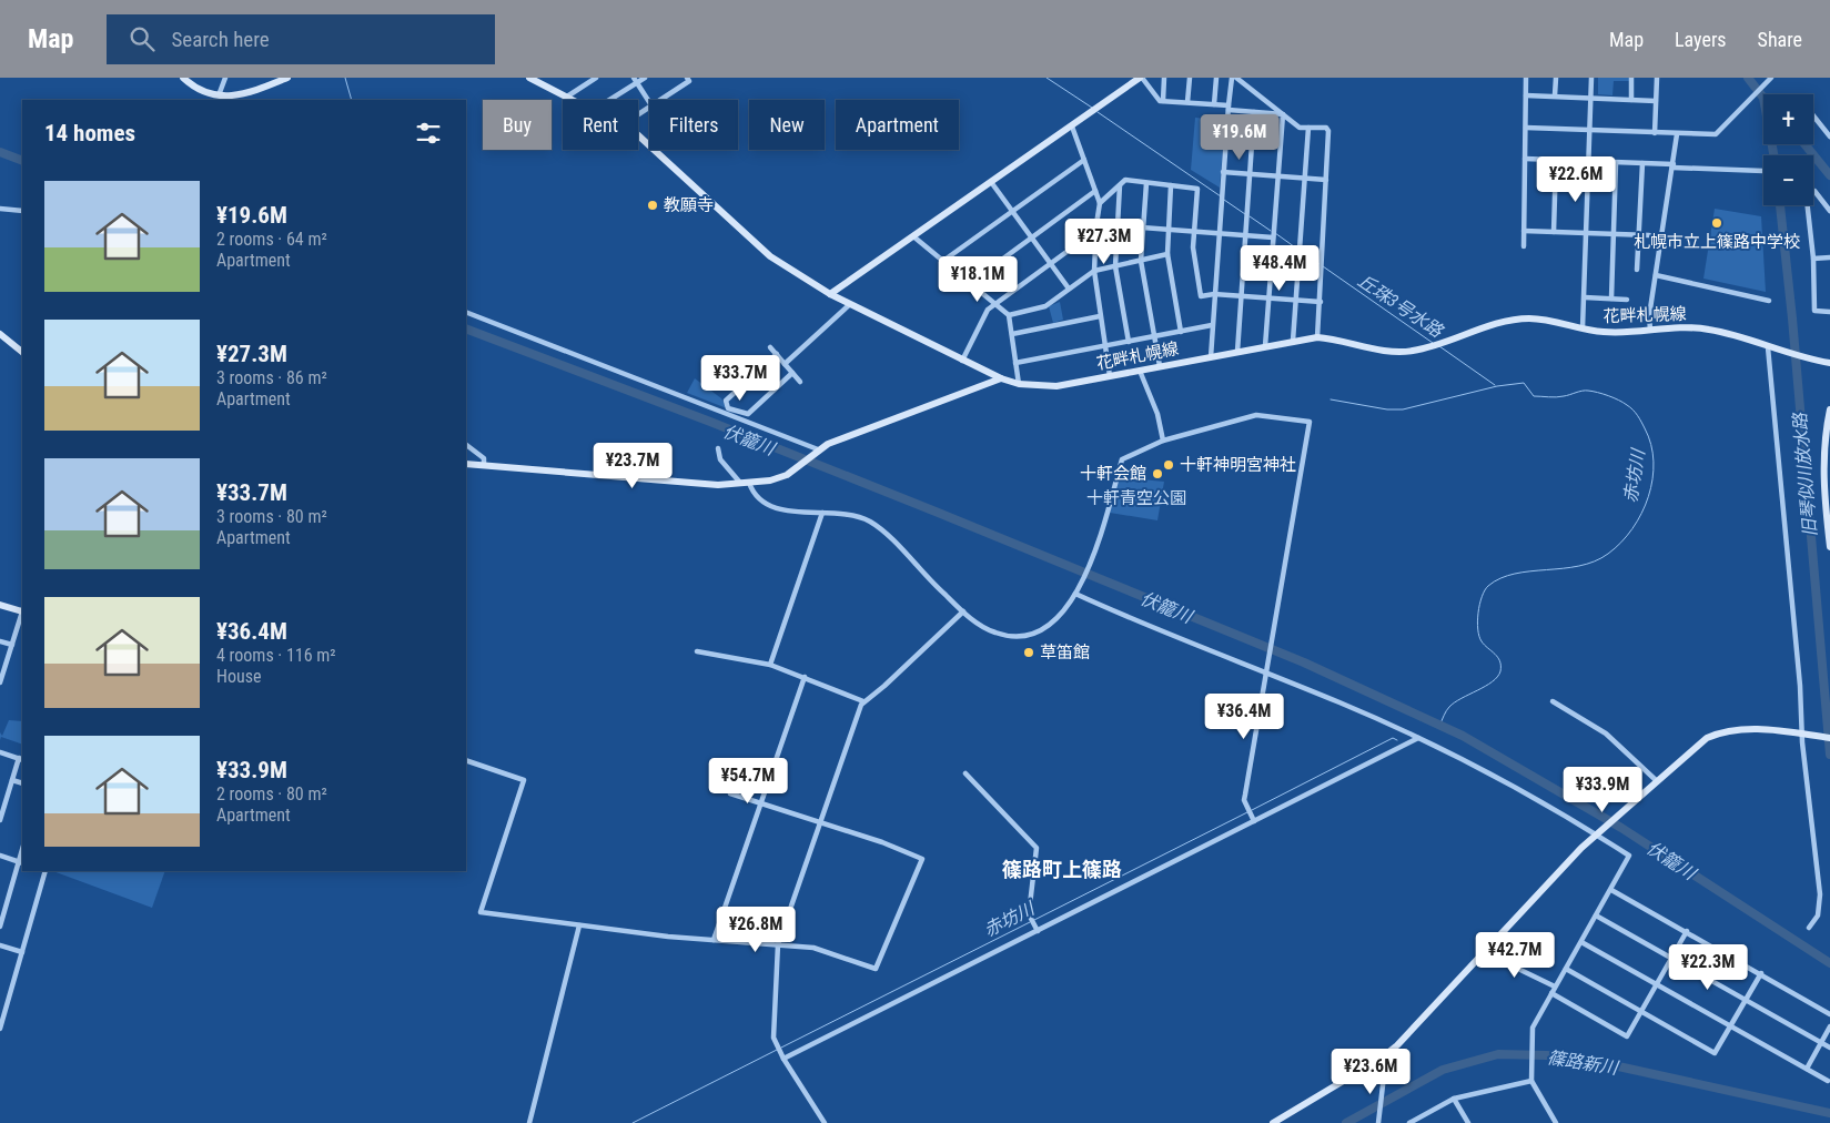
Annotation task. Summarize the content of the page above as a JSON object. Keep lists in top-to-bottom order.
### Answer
{
  "streets": {
    "street": ["花畔札幌線"]
  },
  "districts": ["篠路町上篠路"],
  "water": [
    "丘珠3号水路",
    "伏籠川",
    "旧琴似川放水路",
    "赤坊川",
    "篠路新川"
  ],
  "parks": ["十軒青空公園"],
  "places": [
    "教願寺",
    "札幌市立上篠路中学校",
    "十軒神明宮神社",
    "十軒会館",
    "草笛館"
  ],
  "page": {
    "header": "Map",
    "search": "Search here",
    "nav": ["Map", "Layers", "Share"],
    "map_buttons": ["+", "−"],
    "chip": [
      "Buy",
      "Rent",
      "Filters",
      "New",
      "Apartment"
    ],
    "heading": "14 homes",
    "price": [
      "¥19.6M",
      "¥22.6M",
      "¥27.3M",
      "¥48.4M",
      "¥18.1M",
      "¥33.7M",
      "¥23.7M",
      "¥36.4M",
      "¥54.7M",
      "¥33.9M",
      "¥26.8M",
      "¥42.7M",
      "¥22.3M",
      "¥23.6M"
    ],
    "list": [
      {
        "name": "¥19.6M",
        "note": "2 rooms · 64 m² · Apartment"
      },
      {
        "name": "¥27.3M",
        "note": "3 rooms · 86 m² · Apartment"
      },
      {
        "name": "¥33.7M",
        "note": "3 rooms · 80 m² · Apartment"
      },
      {
        "name": "¥36.4M",
        "note": "4 rooms · 116 m² · House"
      },
      {
        "name": "¥33.9M",
        "note": "2 rooms · 80 m² · Apartment"
      }
    ]
  }
}
